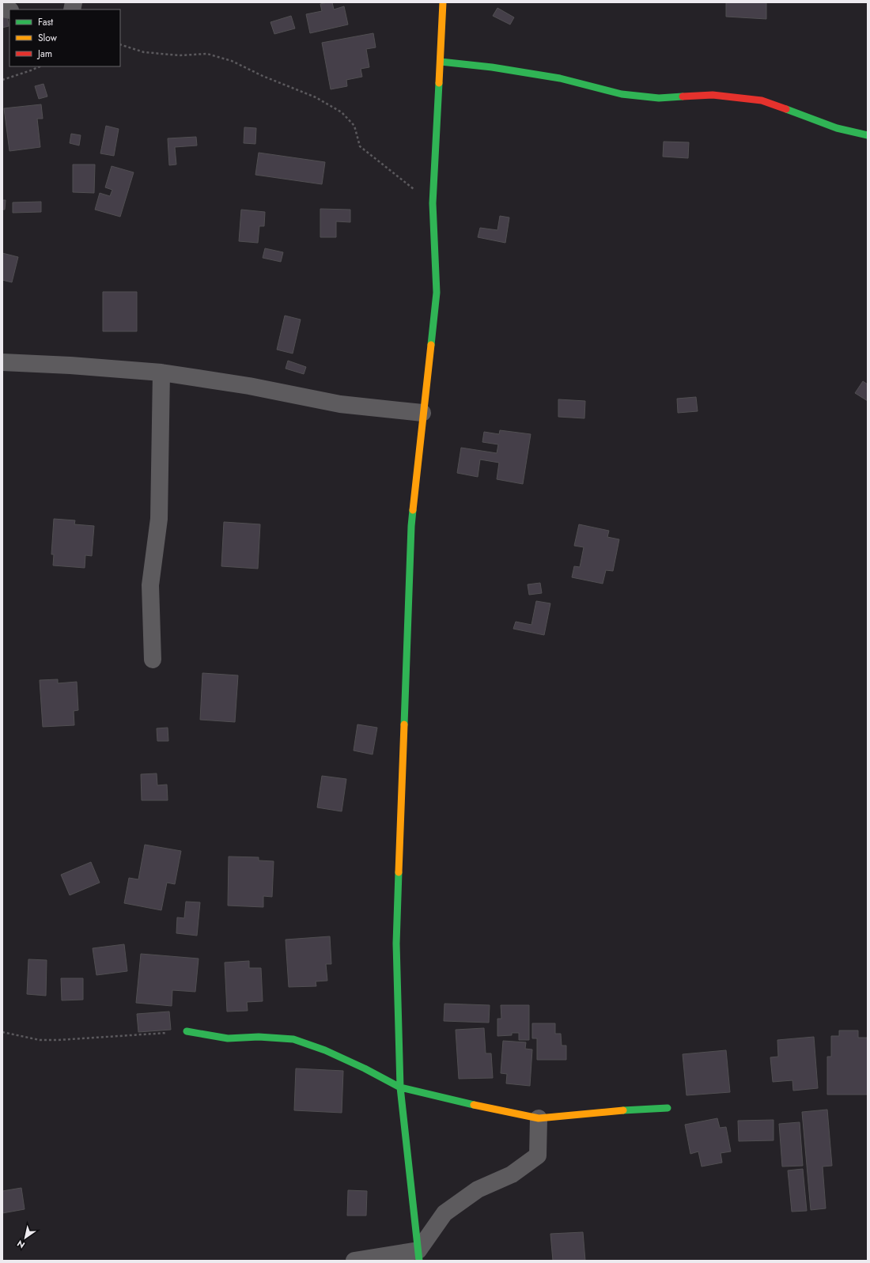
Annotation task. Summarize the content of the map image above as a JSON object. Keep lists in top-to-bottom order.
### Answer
{
  "legend": ["Fast", "Slow", "Jam"],
  "north": "bottom left"
}
